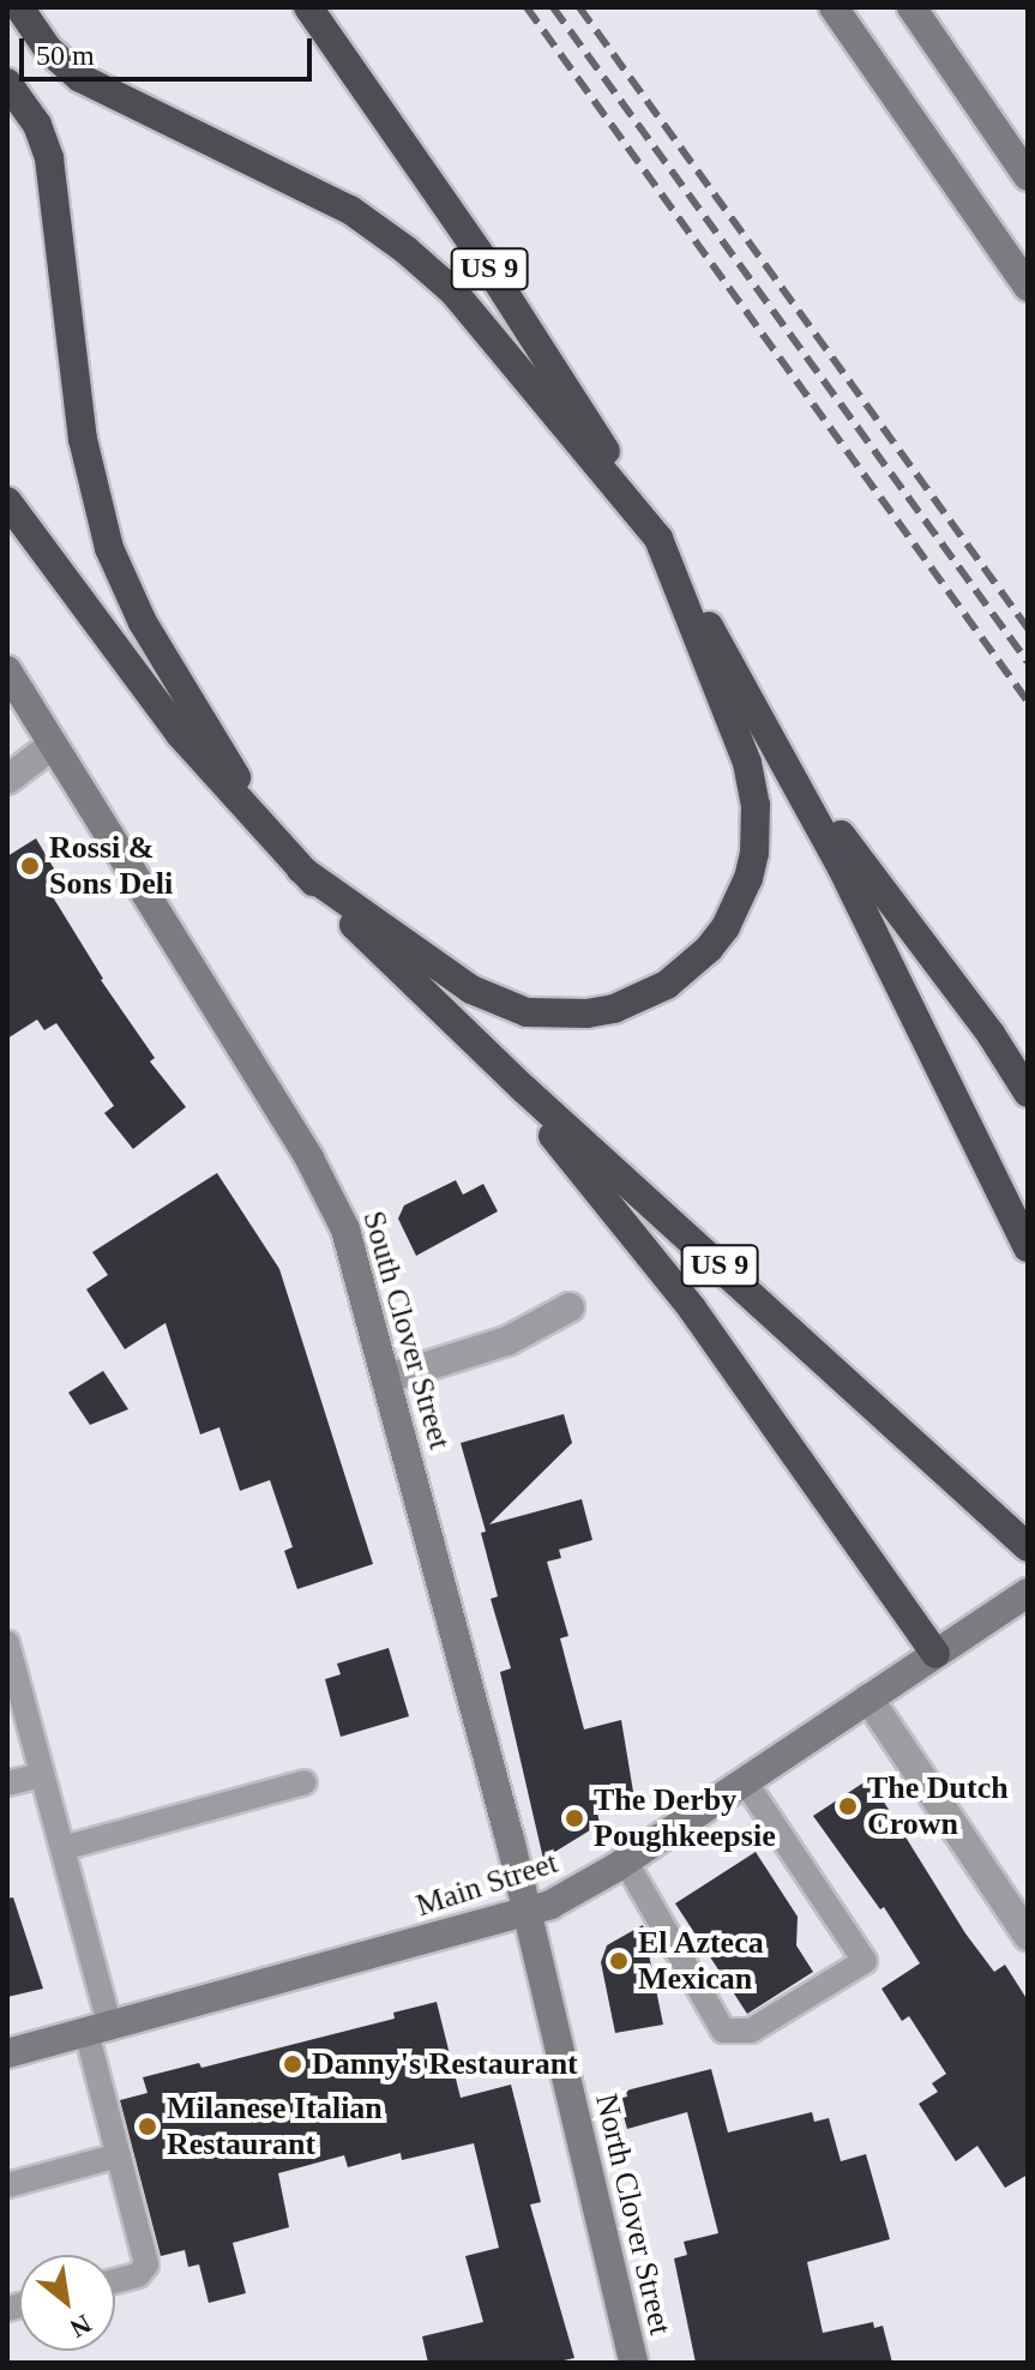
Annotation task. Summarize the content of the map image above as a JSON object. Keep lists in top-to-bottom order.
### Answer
{
  "streets": {
    "highway": ["US 9"],
    "street": ["South Clover Street", "Main Street", "North Clover Street"]
  },
  "crossings": [
    ["South Clover Street", "Main Street"],
    ["South Clover Street", "North Clover Street"],
    ["Main Street", "North Clover Street"]
  ],
  "places": [
    "Rossi & Sons Deli",
    "The Dutch Crown",
    "The Derby Poughkeepsie",
    "El Azteca Mexican",
    "Danny's Restaurant",
    "Milanese Italian Restaurant"
  ],
  "scale_bar": "50 m",
  "north": "bottom right"
}
